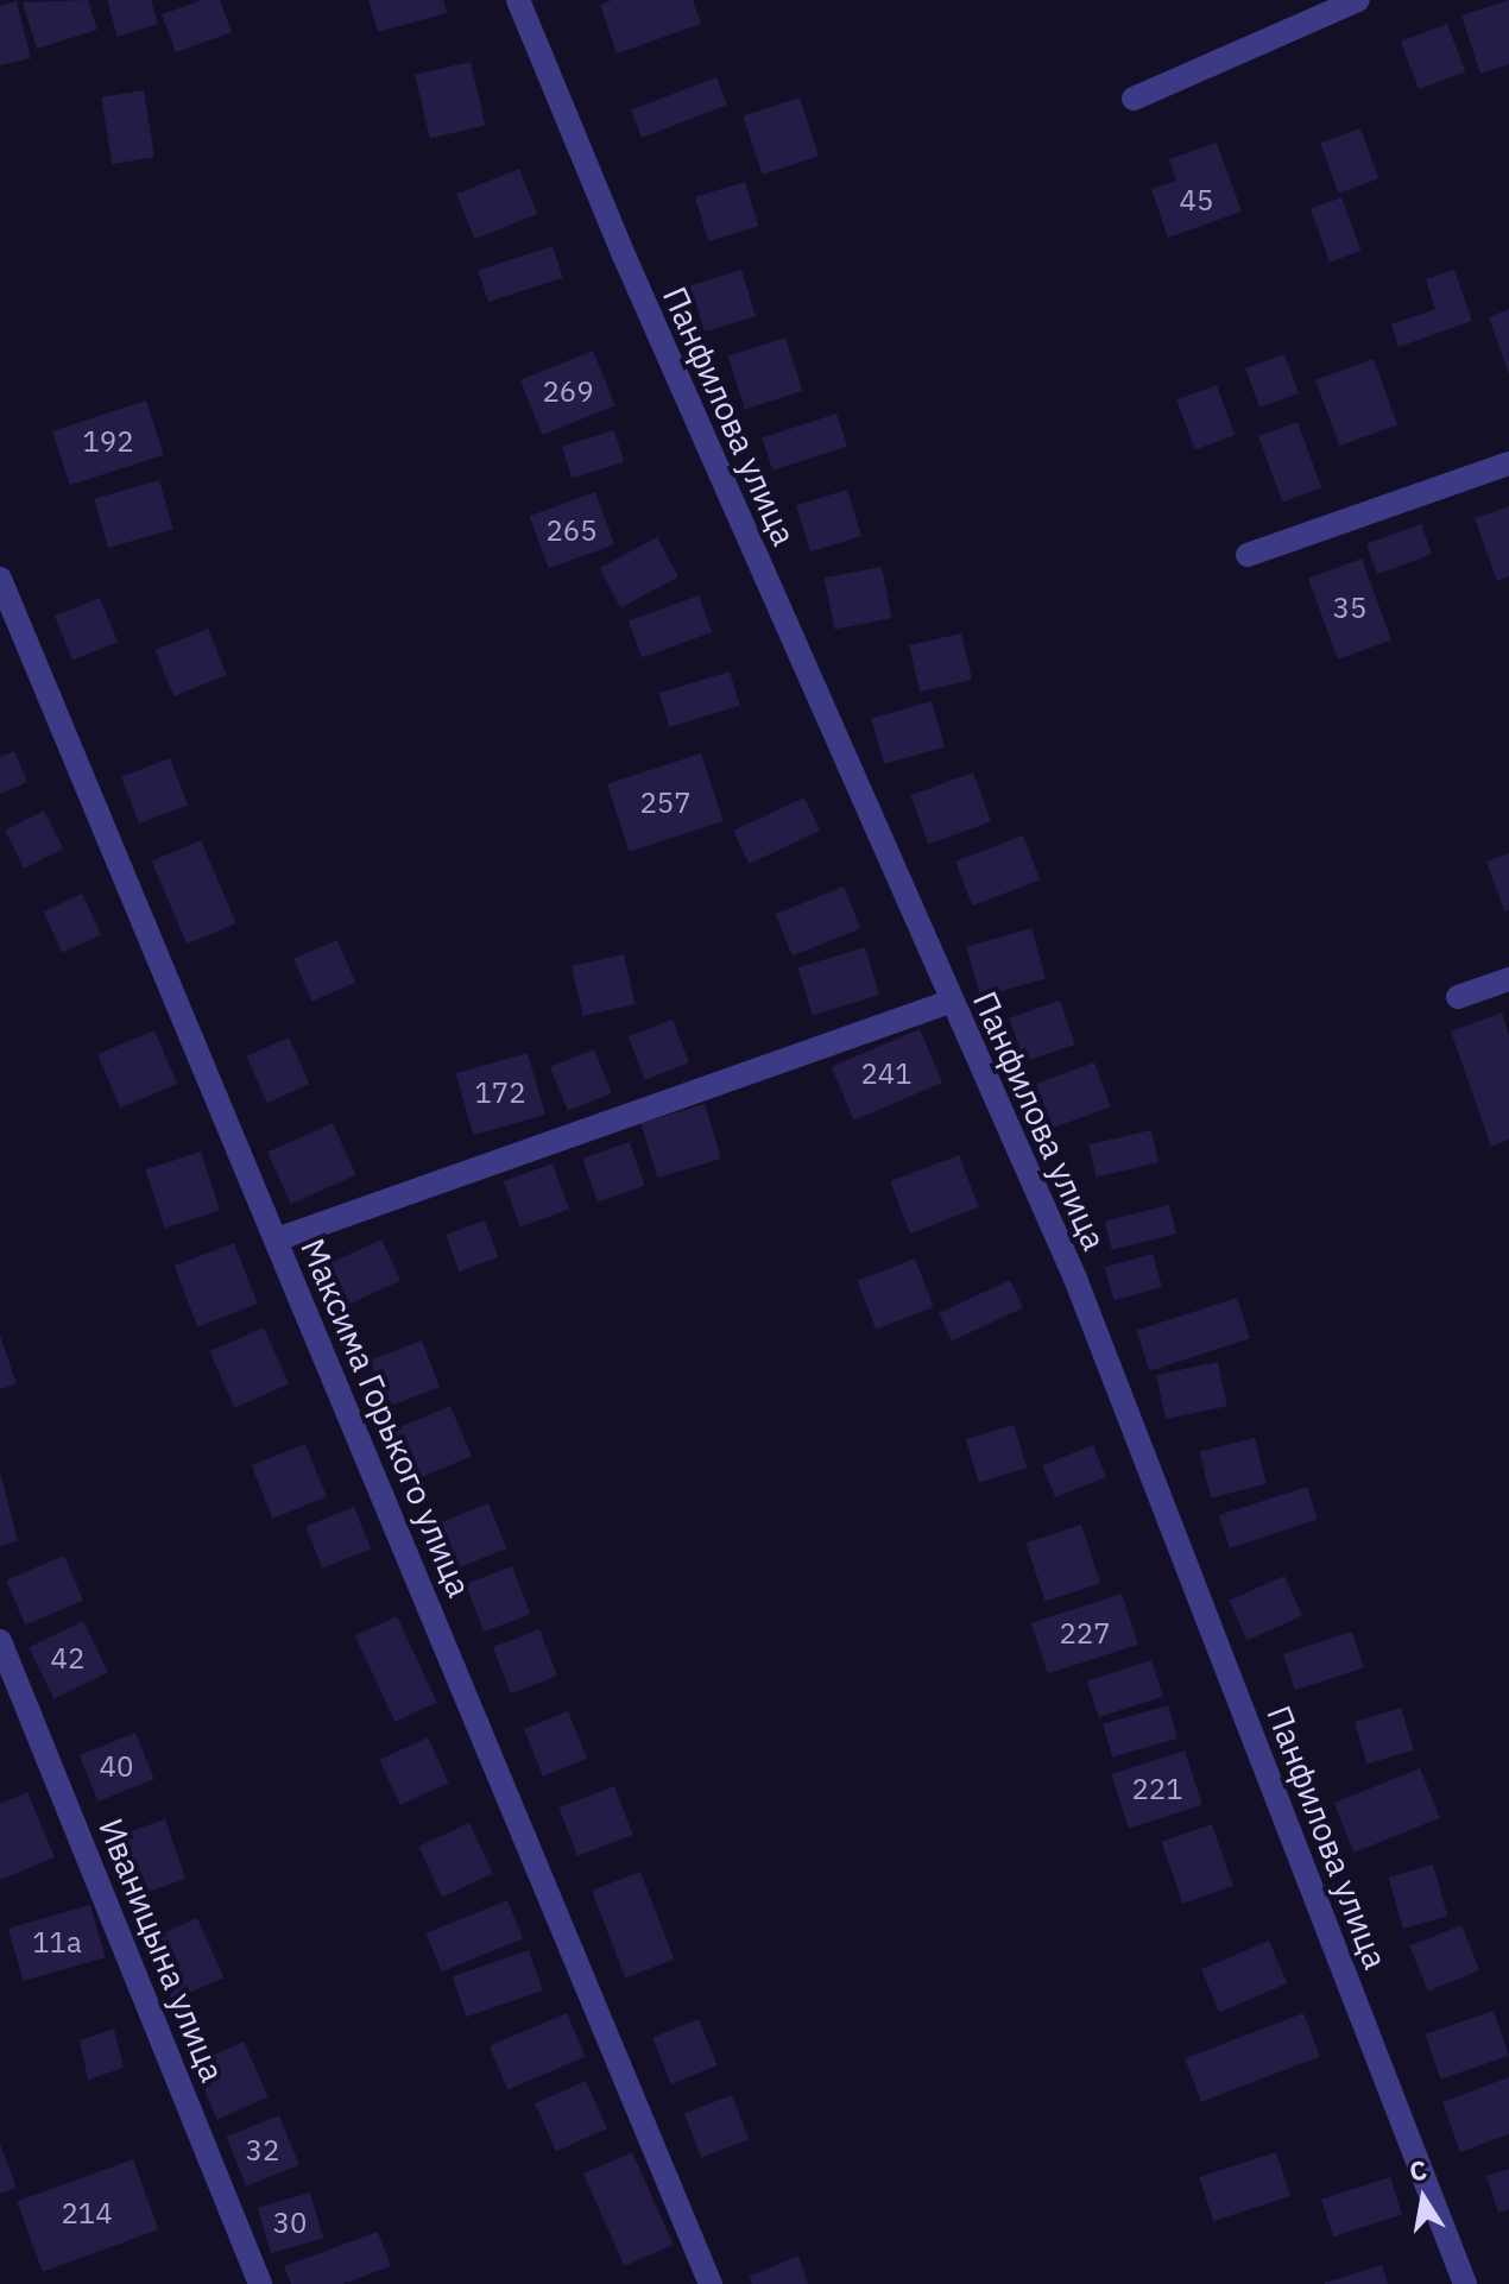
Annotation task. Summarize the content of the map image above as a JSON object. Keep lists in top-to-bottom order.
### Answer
{
  "streets": {
    "street": ["Панфилова улица", "Максима Горького улица", "Иваницына улица"]
  },
  "house_numbers": [
    "45",
    "269",
    "192",
    "265",
    "35",
    "257",
    "241",
    "172",
    "227",
    "42",
    "40",
    "221",
    "11а",
    "32",
    "214",
    "30"
  ],
  "north": "top"
}
